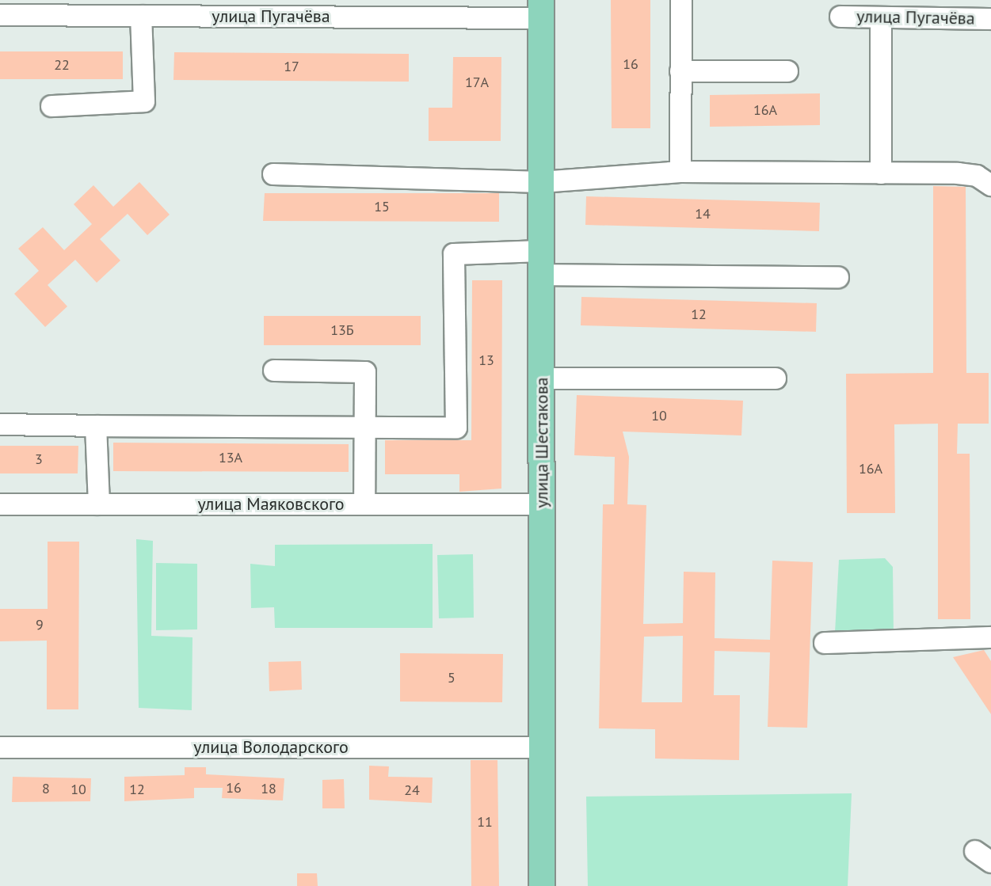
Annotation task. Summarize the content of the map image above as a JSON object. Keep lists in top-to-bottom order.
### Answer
{
  "streets": {
    "main road": ["улица Шестакова"],
    "street": ["улица Пугачёва", "улица Маяковского", "улица Володарского"]
  },
  "crossings": [
    ["улица Пугачёва", "улица Шестакова"],
    ["улица Шестакова", "улица Маяковского"],
    ["улица Шестакова", "улица Володарского"]
  ],
  "house_numbers": [
    "16",
    "22",
    "17",
    "17А",
    "16А",
    "15",
    "14",
    "12",
    "13Б",
    "13",
    "10",
    "13А",
    "3",
    "16А",
    "9",
    "5",
    "16",
    "8",
    "18",
    "10",
    "12",
    "24",
    "11"
  ]
}
